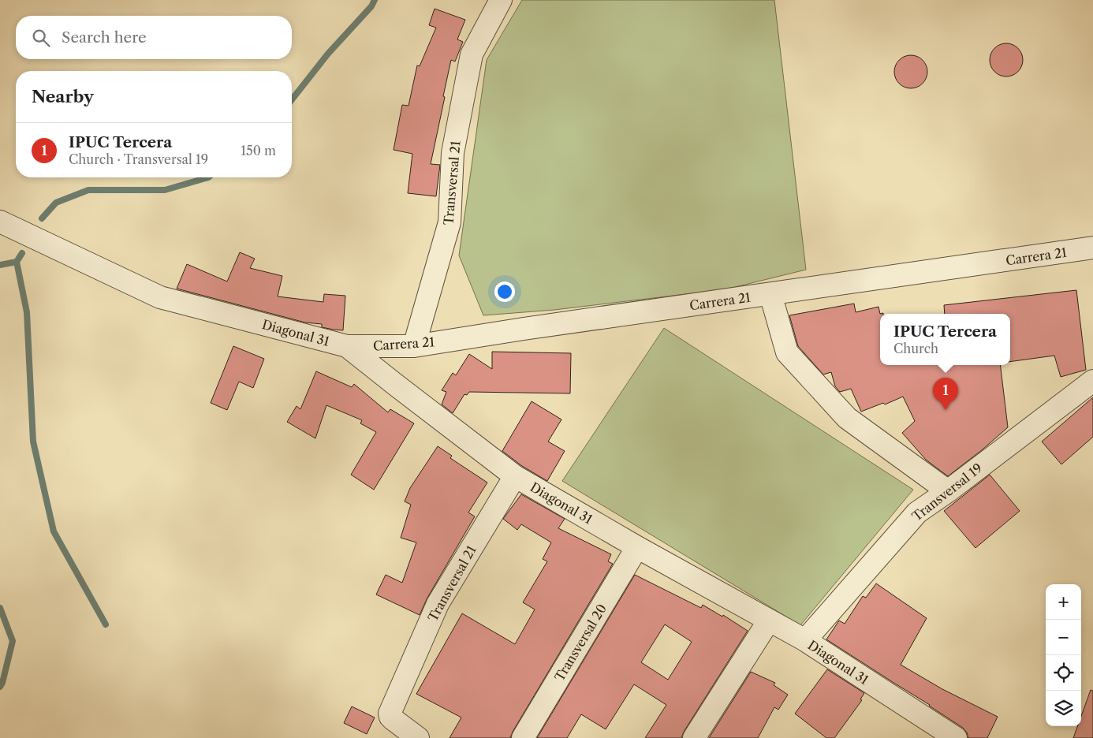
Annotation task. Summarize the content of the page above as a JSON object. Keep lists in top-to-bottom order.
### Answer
{
  "streets": {
    "street": [
      "Transversal 21",
      "Carrera 21",
      "Diagonal 31",
      "Transversal 19",
      "Transversal 20"
    ]
  },
  "crossings": [
    ["Transversal 21", "Carrera 21"],
    ["Transversal 21", "Diagonal 31"],
    ["Carrera 21", "Diagonal 31"],
    ["Diagonal 31", "Transversal 19"],
    ["Diagonal 31", "Transversal 20"]
  ],
  "page": {
    "search": "Search here",
    "heading": "Nearby",
    "list": [
      {
        "mark": "1",
        "name": "IPUC Tercera",
        "note": "Church · Transversal 19",
        "value": "150 m"
      }
    ],
    "popup": ["IPUC Tercera", "Church"],
    "pins": "1",
    "map_buttons": ["+", "−"]
  }
}
